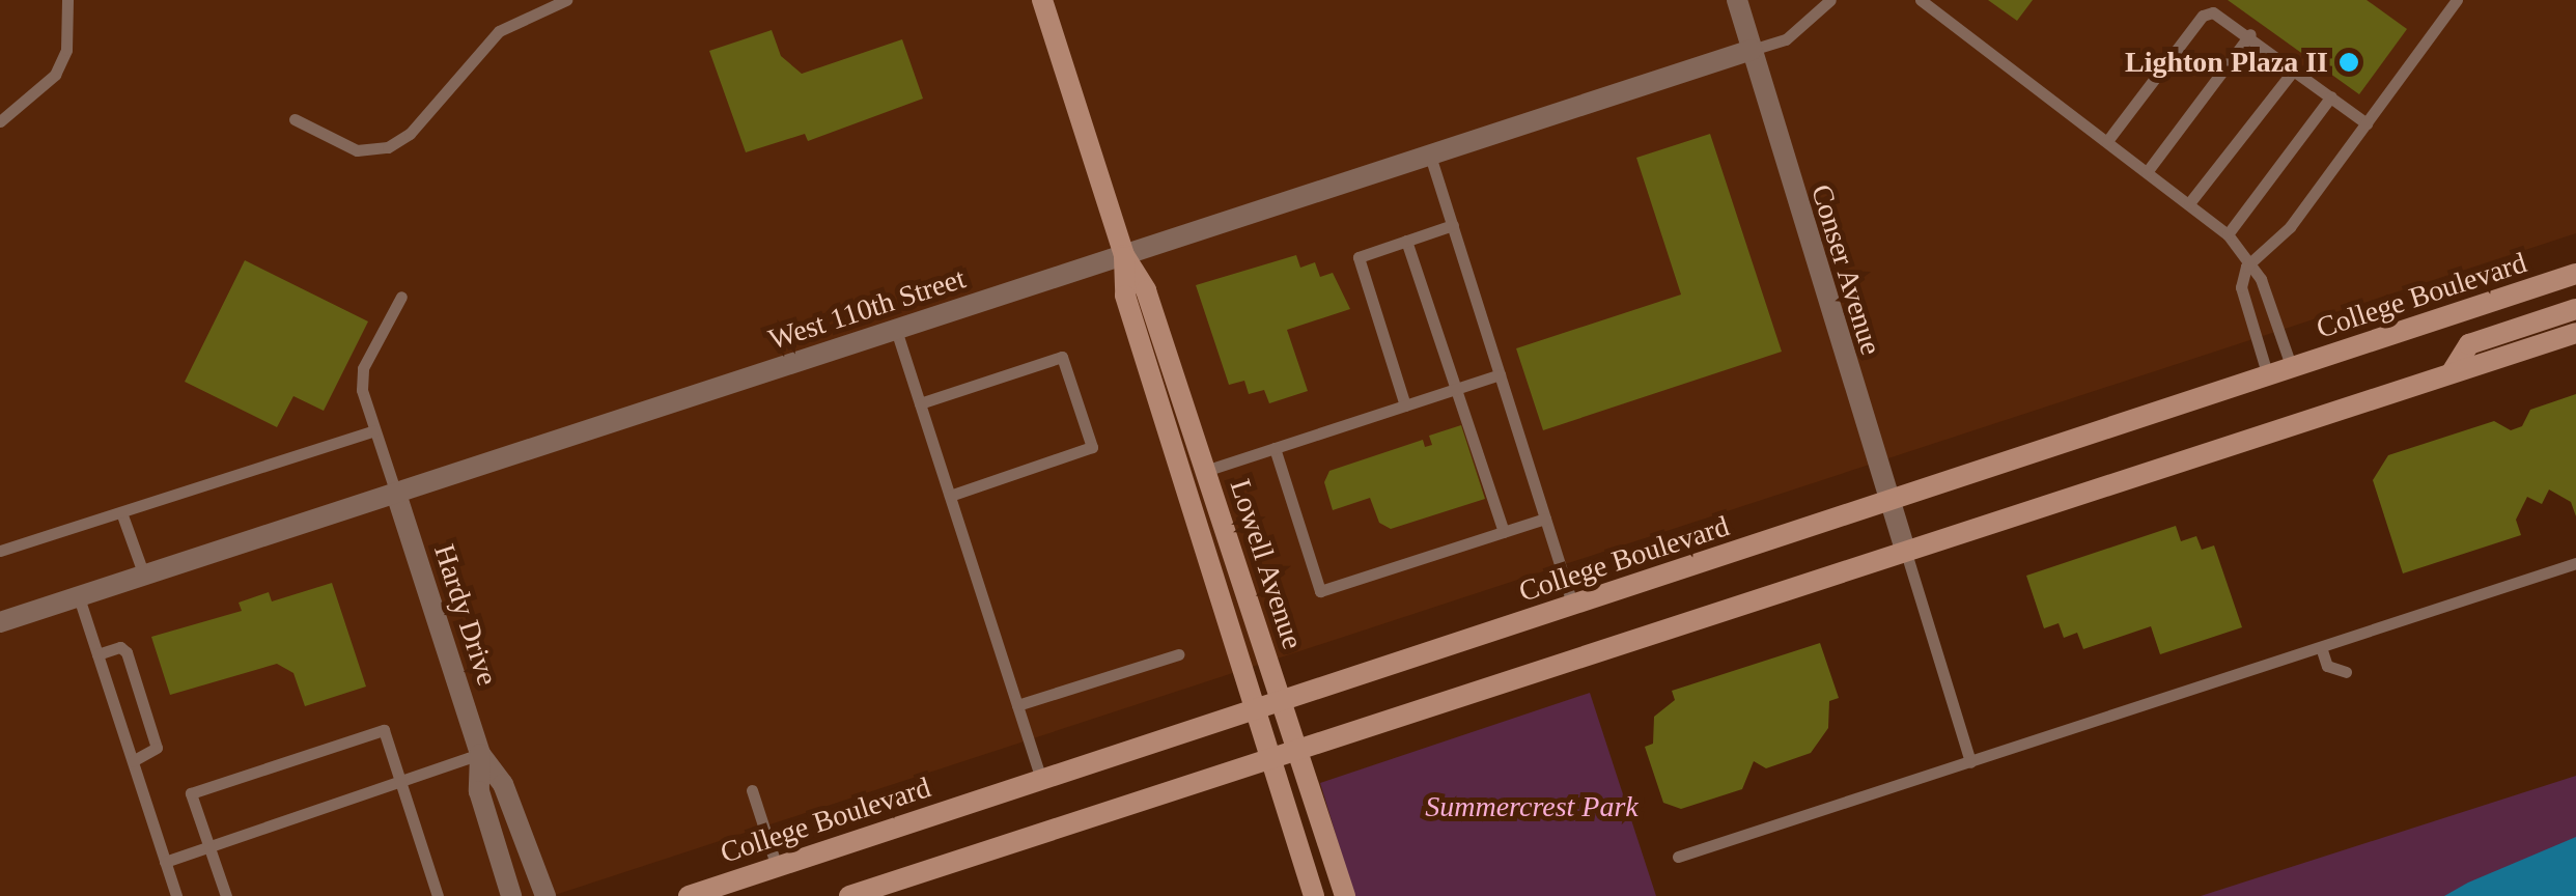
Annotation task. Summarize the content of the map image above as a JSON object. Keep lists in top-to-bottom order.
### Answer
{
  "streets": {
    "main road": ["College Boulevard", "Lowell Avenue"],
    "street": ["Conser Avenue", "West 110th Street", "Hardy Drive"]
  },
  "crossings": [
    ["Conser Avenue", "College Boulevard"],
    ["Conser Avenue", "West 110th Street"],
    ["College Boulevard", "Lowell Avenue"],
    ["West 110th Street", "Lowell Avenue"],
    ["West 110th Street", "Hardy Drive"]
  ],
  "parks": ["Summercrest Park"],
  "places": ["Lighton Plaza II"]
}
